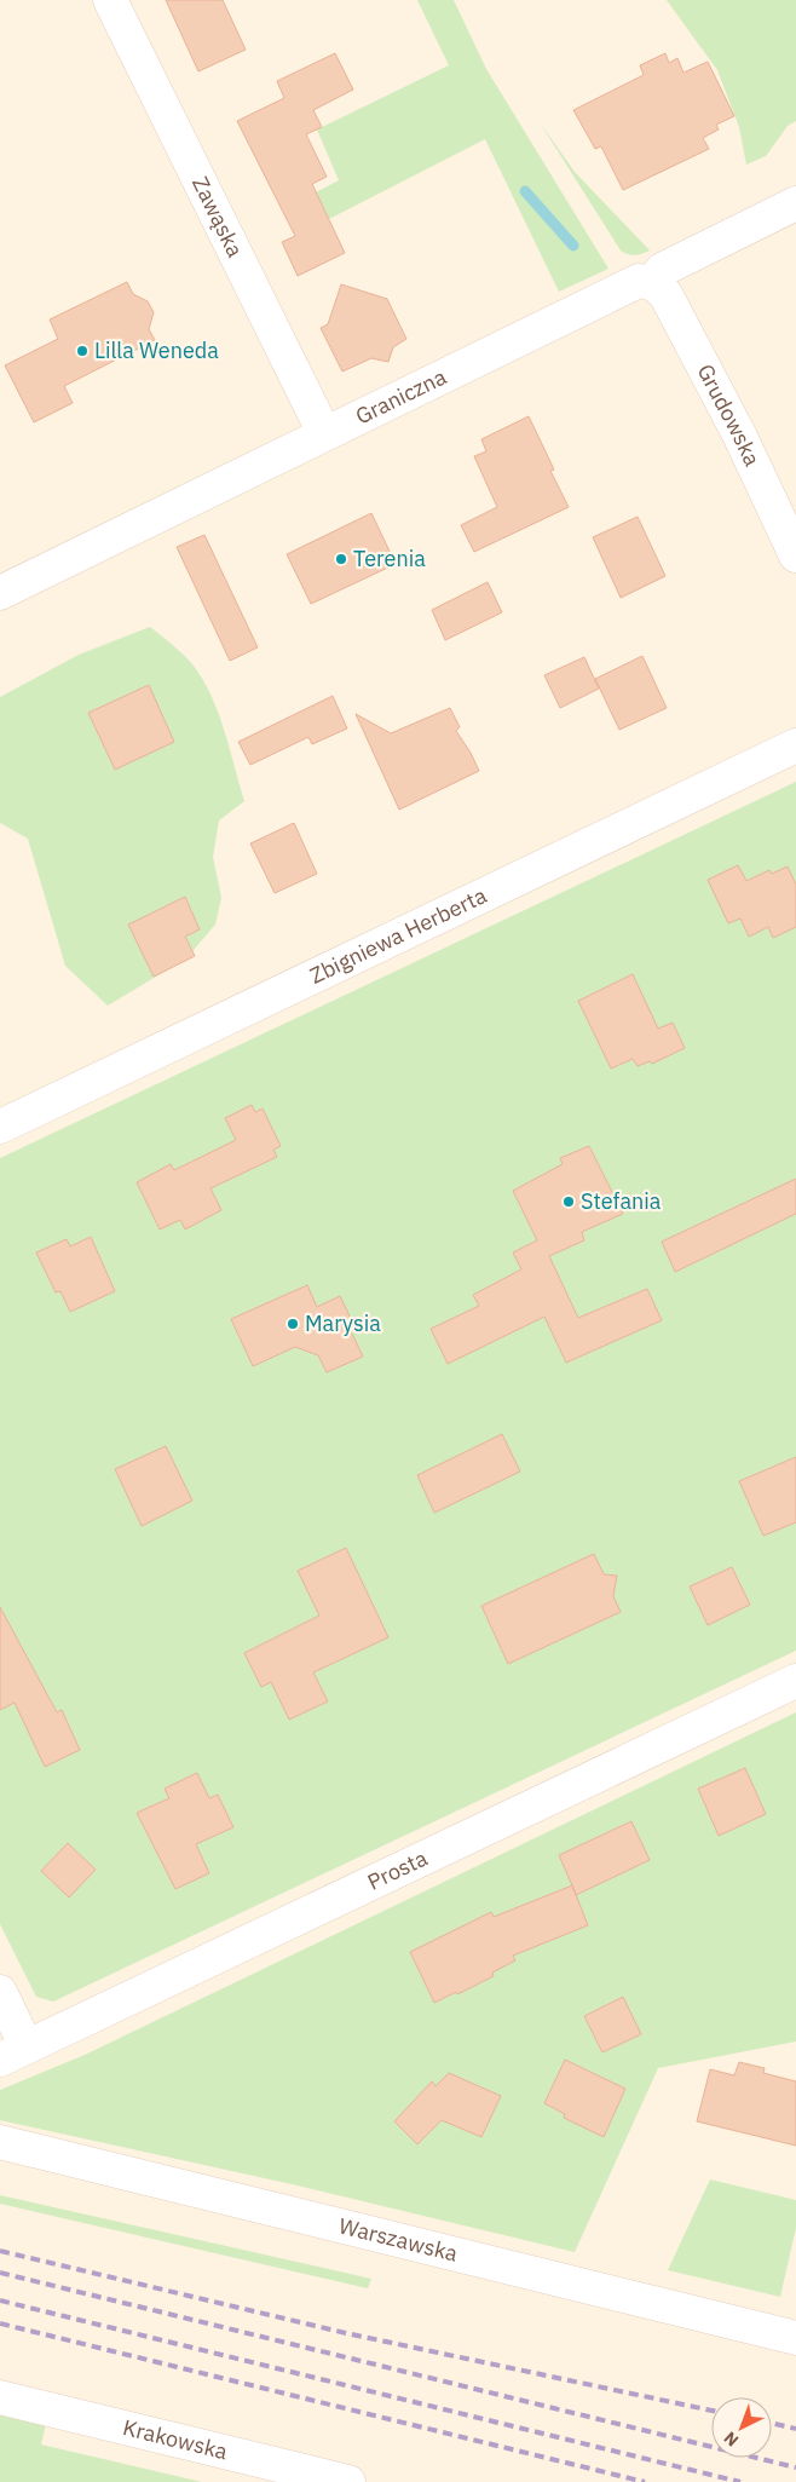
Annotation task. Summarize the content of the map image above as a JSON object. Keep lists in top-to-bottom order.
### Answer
{
  "streets": {
    "street": [
      "Zawąska",
      "Graniczna",
      "Grudowska",
      "Zbigniewa Herberta",
      "Prosta",
      "Warszawska",
      "Krakowska"
    ]
  },
  "crossings": [
    ["Zawąska", "Graniczna"],
    ["Graniczna", "Grudowska"]
  ],
  "places": [
    "Lilla Weneda",
    "Terenia",
    "Stefania",
    "Marysia"
  ],
  "north": "bottom left"
}
